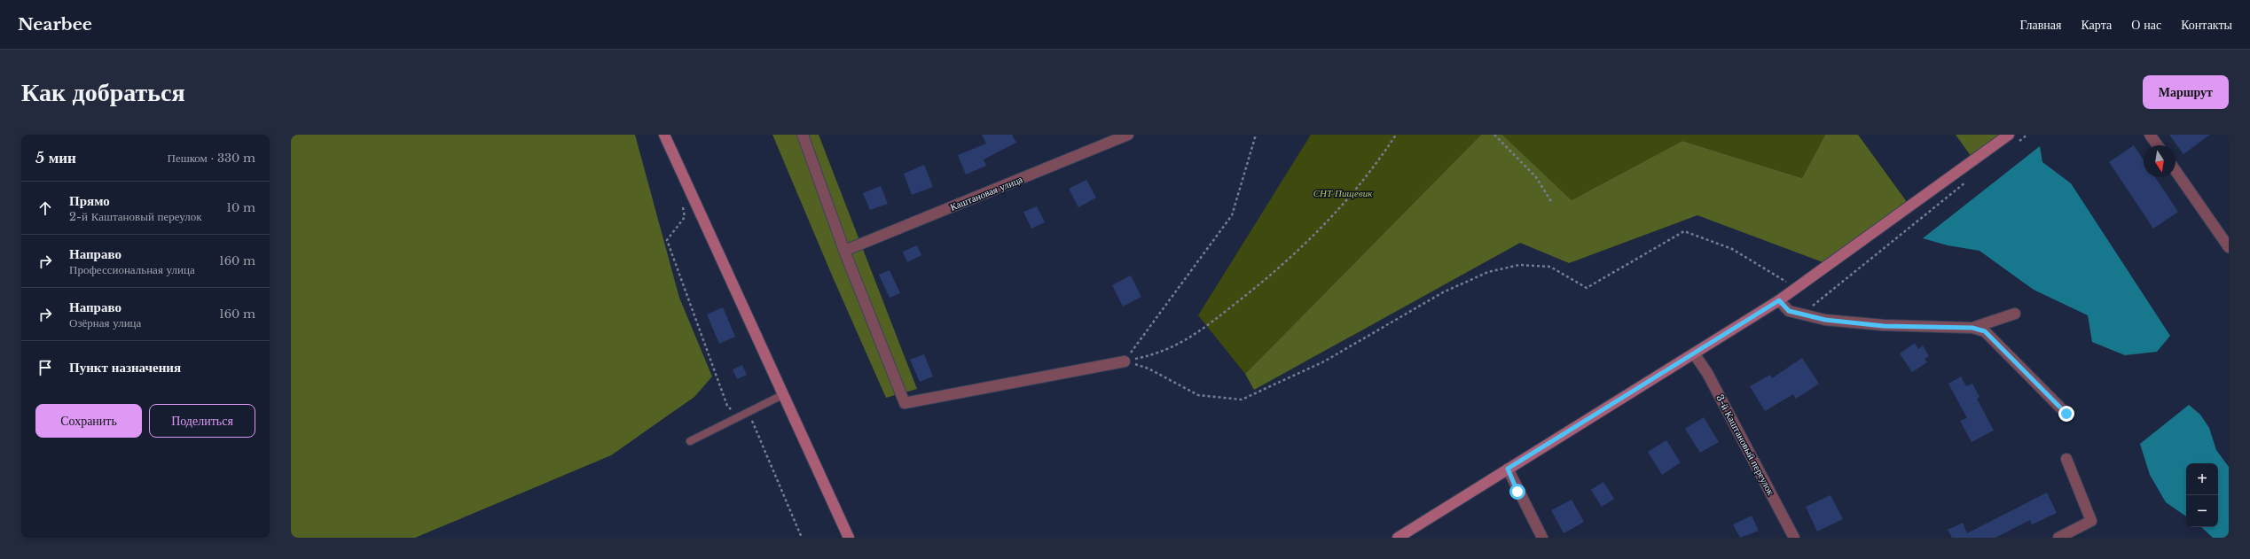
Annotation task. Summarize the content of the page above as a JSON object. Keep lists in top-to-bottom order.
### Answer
{
  "streets": {
    "street": ["Каштановая улица", "3-й Каштановый переулок"]
  },
  "parks": ["СНТ Пищевик"],
  "north": "bottom",
  "page": {
    "header": "Nearbee",
    "nav": [
      "Главная",
      "Карта",
      "О нас",
      "Контакты"
    ],
    "buttons": [
      "Маршрут",
      ["Сохранить", "Поделиться"]
    ],
    "title": "Как добраться",
    "heading": ["5 мин", "Пешком · 330 m"],
    "list": [
      ["Прямо", "2-й Каштановый переулок", "10 m"],
      ["Направо", "Профессиональная улица", "160 m"],
      ["Направо", "Озёрная улица", "160 m"],
      "Пункт назначения"
    ],
    "map_buttons": ["+", "−"]
  }
}
